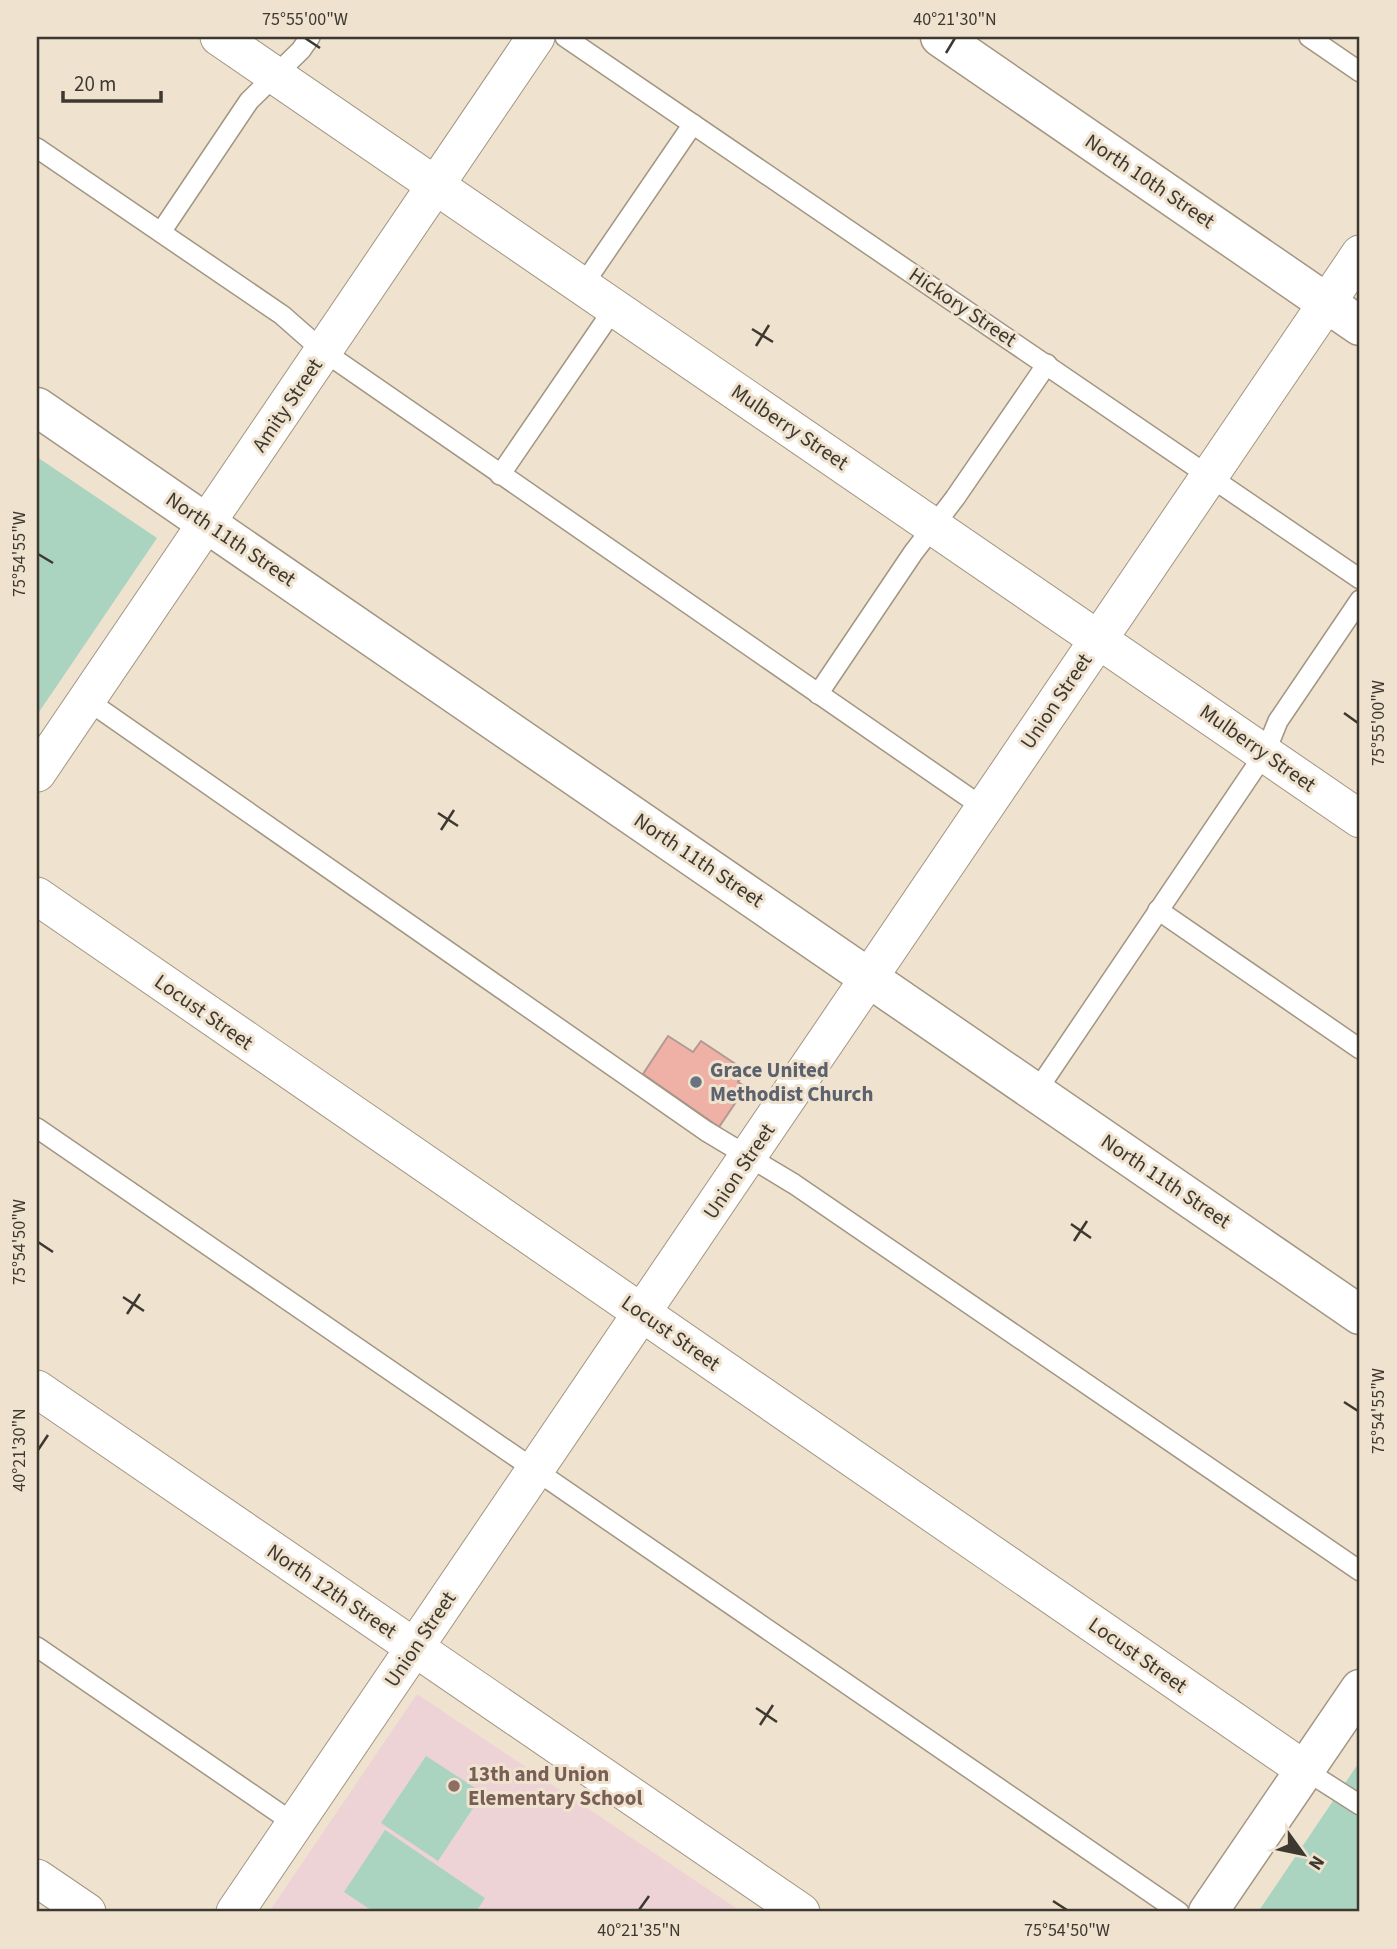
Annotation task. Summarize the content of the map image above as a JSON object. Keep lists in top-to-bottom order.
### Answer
{
  "streets": {
    "street": [
      "North 10th Street",
      "Amity Street",
      "Mulberry Street",
      "North 11th Street",
      "Union Street",
      "Locust Street",
      "North 12th Street"
    ],
    "lane": ["Hickory Street"]
  },
  "crossings": [
    ["North 10th Street", "Union Street"],
    ["Hickory Street", "Union Street"],
    ["Amity Street", "Mulberry Street"],
    ["Amity Street", "North 11th Street"],
    ["Mulberry Street", "Union Street"],
    ["North 11th Street", "Union Street"],
    ["Union Street", "Locust Street"],
    ["Union Street", "North 12th Street"]
  ],
  "places": ["Grace United Methodist Church", "13th and Union Elementary School"],
  "scale_bar": "20 m",
  "north": "bottom right",
  "coordinates": [
    "75°55'00\"W",
    "40°21'30\"N",
    "75°54'55\"W",
    "75°54'50\"W",
    "40°21'35\"N"
  ]
}
